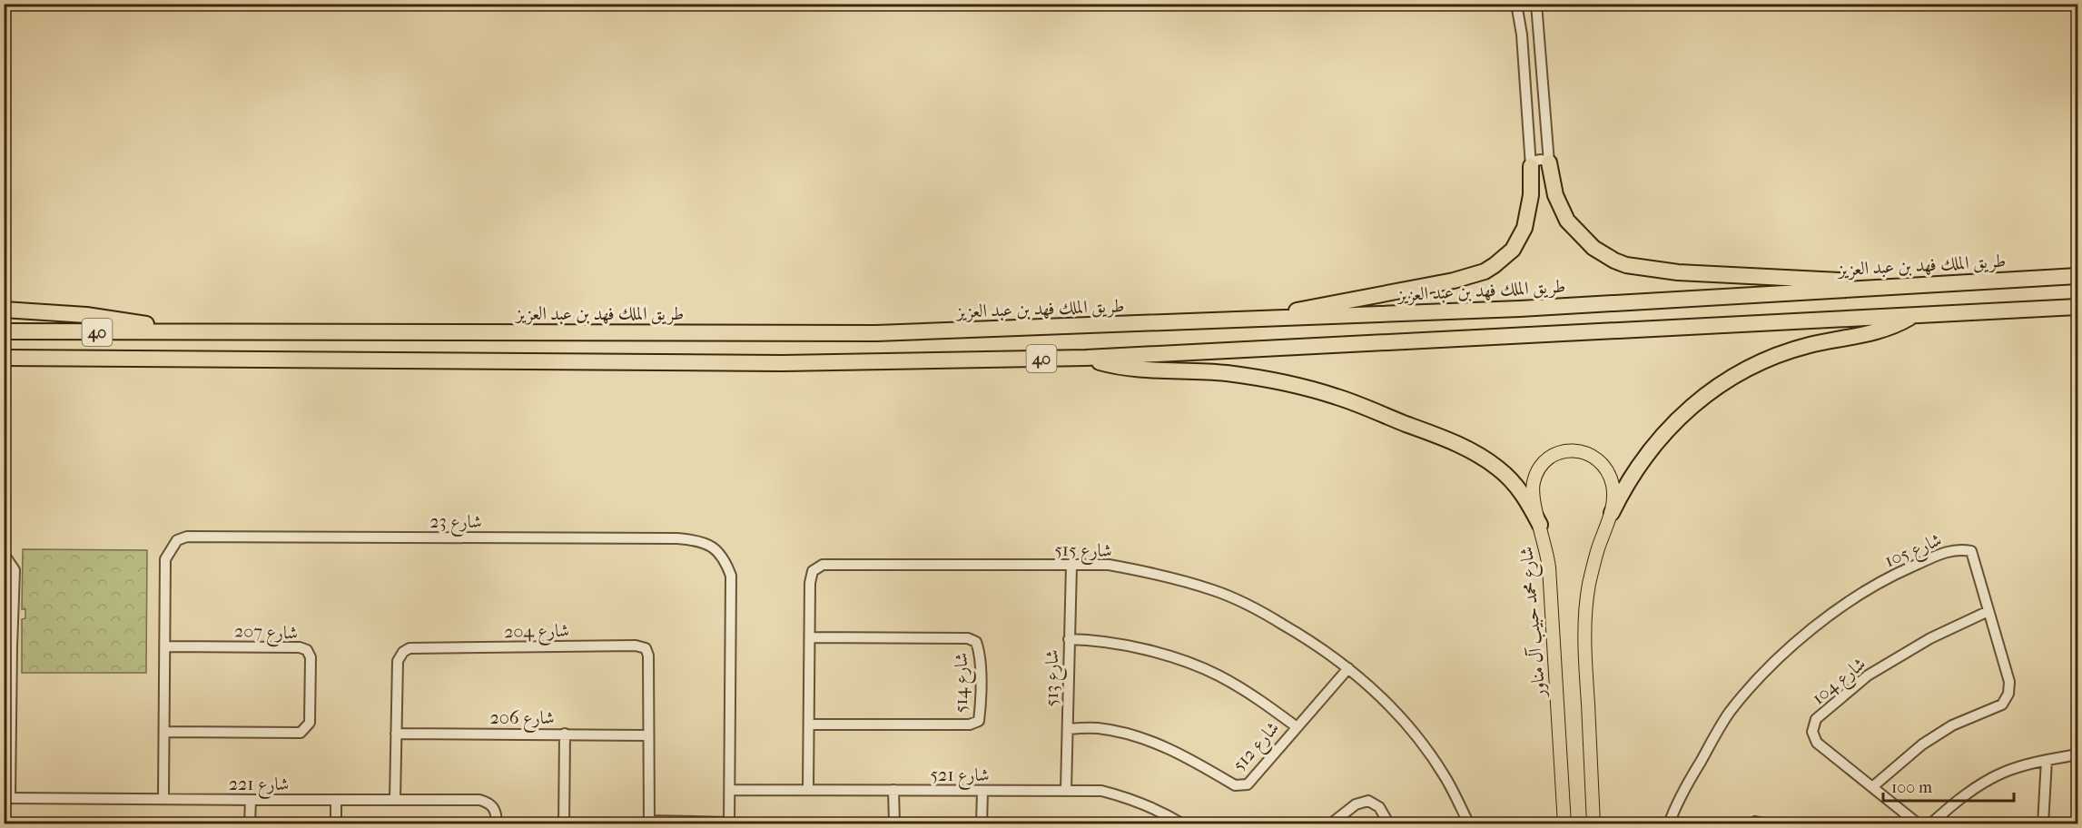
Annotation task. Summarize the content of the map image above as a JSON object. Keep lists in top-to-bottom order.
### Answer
{
  "streets": {
    "highway": ["طريق الملك فهد بن عبد العزيز", "40"],
    "main road": ["شارع محمد حبيب آل مناور"],
    "street": [
      "شارع 23",
      "شارع 515",
      "شارع 105",
      "شارع 204",
      "شارع 207",
      "شارع 513",
      "شارع 104",
      "شارع 514",
      "شارع 206",
      "شارع 512",
      "شارع 521",
      "شارع 221"
    ]
  },
  "crossings": [
    ["شارع 23", "شارع 207"],
    ["شارع 23", "شارع 521"],
    ["شارع 23", "شارع 221"],
    ["شارع 515", "شارع 513"],
    ["شارع 515", "شارع 514"],
    ["شارع 515", "شارع 521"],
    ["شارع 105", "شارع 104"],
    ["شارع 204", "شارع 206"],
    ["شارع 204", "شارع 221"],
    ["شارع 513", "شارع 512"],
    ["شارع 513", "شارع 521"]
  ],
  "scale_bar": "100 m"
}
